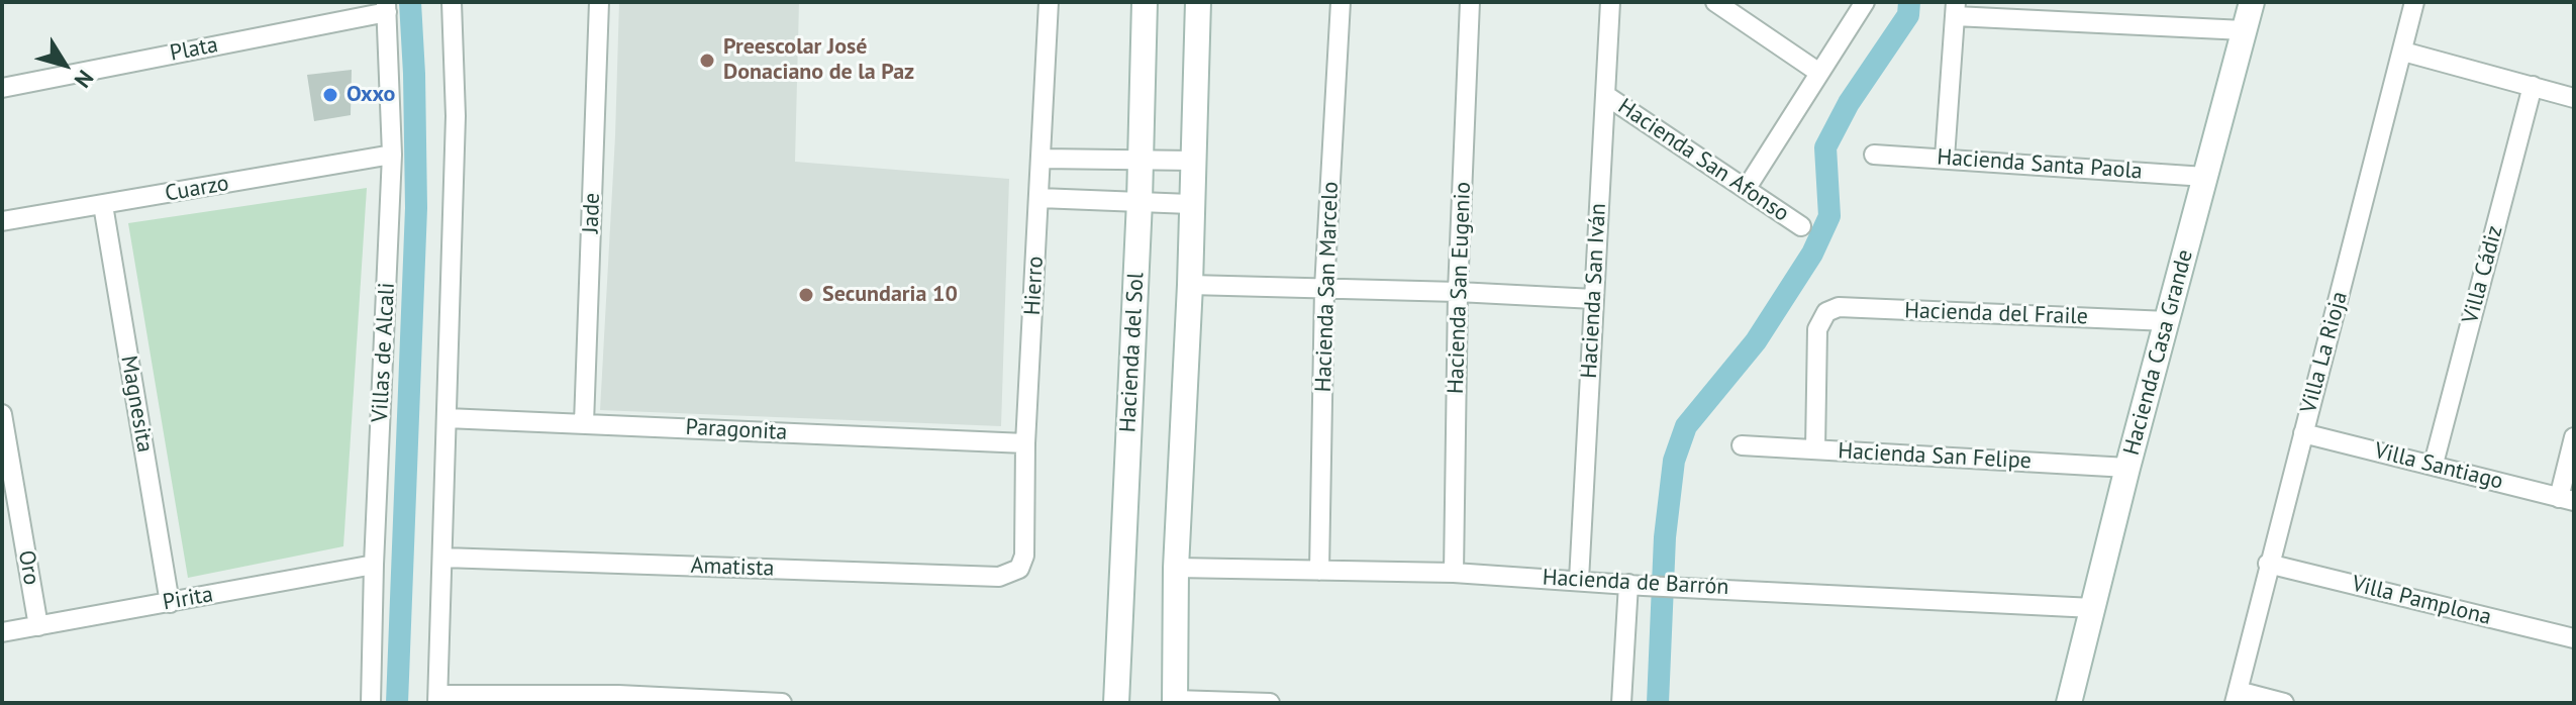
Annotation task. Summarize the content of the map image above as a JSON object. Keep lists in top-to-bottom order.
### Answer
{
  "streets": {
    "street": [
      "Plata",
      "Hacienda San Afonso",
      "Hacienda Santa Paola",
      "Cuarzo",
      "Jade",
      "Villa Cádiz",
      "Hierro",
      "Hacienda San Marcelo",
      "Hacienda San Eugenio",
      "Hacienda San Iván",
      "Hacienda del Fraile",
      "Villas de Alcali",
      "Hacienda del Sol",
      "Hacienda Casa Grande",
      "Villa La Rioja",
      "Magnesita",
      "Paragonita",
      "Hacienda San Felipe",
      "Villa Santiago",
      "Oro",
      "Amatista",
      "Hacienda de Barrón",
      "Pirita",
      "Villa Pamplona"
    ]
  },
  "crossings": [
    ["Plata", "Villas de Alcali"],
    ["Hacienda San Afonso", "Hacienda San Iván"],
    ["Hacienda Santa Paola", "Hacienda Casa Grande"],
    ["Cuarzo", "Villas de Alcali"],
    ["Cuarzo", "Magnesita"],
    ["Jade", "Paragonita"],
    ["Villa Cádiz", "Villa Santiago"],
    ["Hierro", "Paragonita"],
    ["Hierro", "Amatista"],
    ["Hacienda San Marcelo", "Hacienda de Barrón"],
    ["Hacienda San Eugenio", "Hacienda de Barrón"],
    ["Hacienda San Iván", "Hacienda de Barrón"],
    ["Hacienda del Fraile", "Hacienda Casa Grande"],
    ["Hacienda del Fraile", "Hacienda San Felipe"],
    ["Villas de Alcali", "Pirita"],
    ["Hacienda Casa Grande", "Hacienda San Felipe"],
    ["Hacienda Casa Grande", "Hacienda de Barrón"],
    ["Villa La Rioja", "Villa Santiago"],
    ["Villa La Rioja", "Villa Pamplona"],
    ["Magnesita", "Pirita"],
    ["Oro", "Pirita"]
  ],
  "places": ["Preescolar José Donaciano de la Paz", "Oxxo", "Secundaria 10"],
  "north": "bottom right"
}
